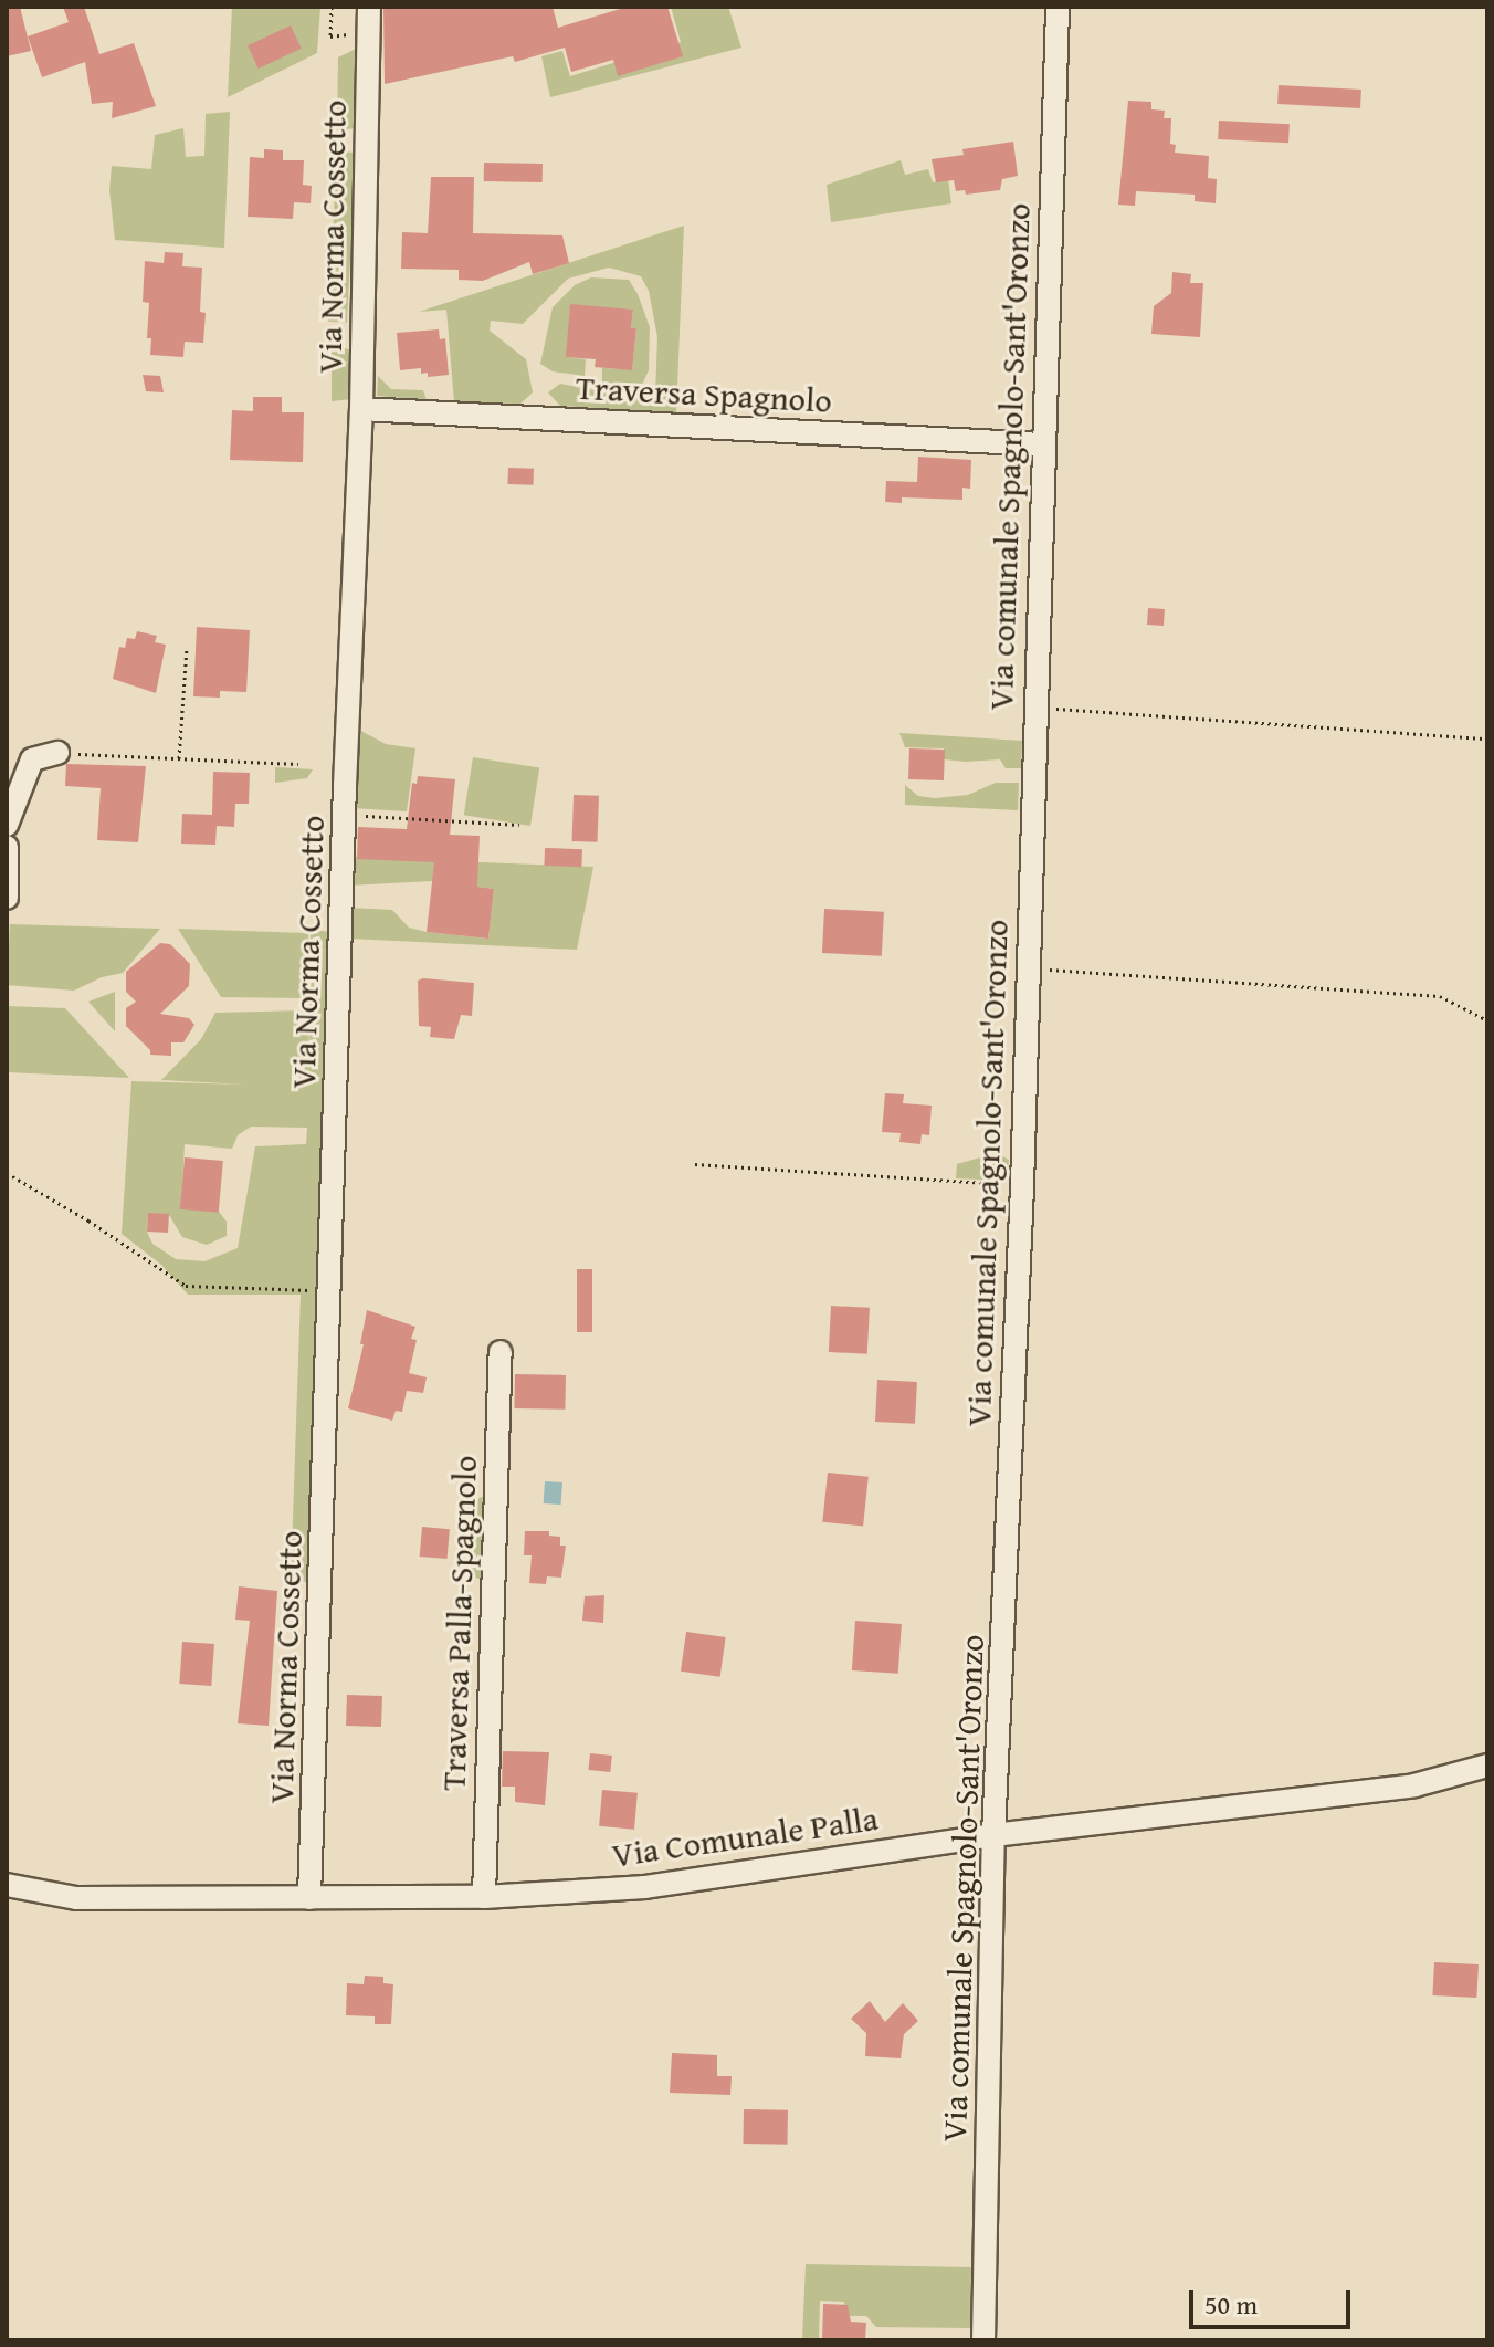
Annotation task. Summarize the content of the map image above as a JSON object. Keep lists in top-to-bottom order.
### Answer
{
  "streets": {
    "street": [
      "Via Norma Cossetto",
      "Traversa Spagnolo",
      "Via comunale Spagnolo-Sant'Oronzo",
      "Traversa Palla-Spagnolo",
      "Via Comunale Palla"
    ]
  },
  "crossings": [
    ["Via Norma Cossetto", "Traversa Spagnolo"],
    ["Via Norma Cossetto", "Via Comunale Palla"],
    ["Traversa Spagnolo", "Via comunale Spagnolo-Sant'Oronzo"],
    ["Via comunale Spagnolo-Sant'Oronzo", "Via Comunale Palla"],
    ["Traversa Palla-Spagnolo", "Via Comunale Palla"]
  ],
  "scale_bar": "50 m"
}
